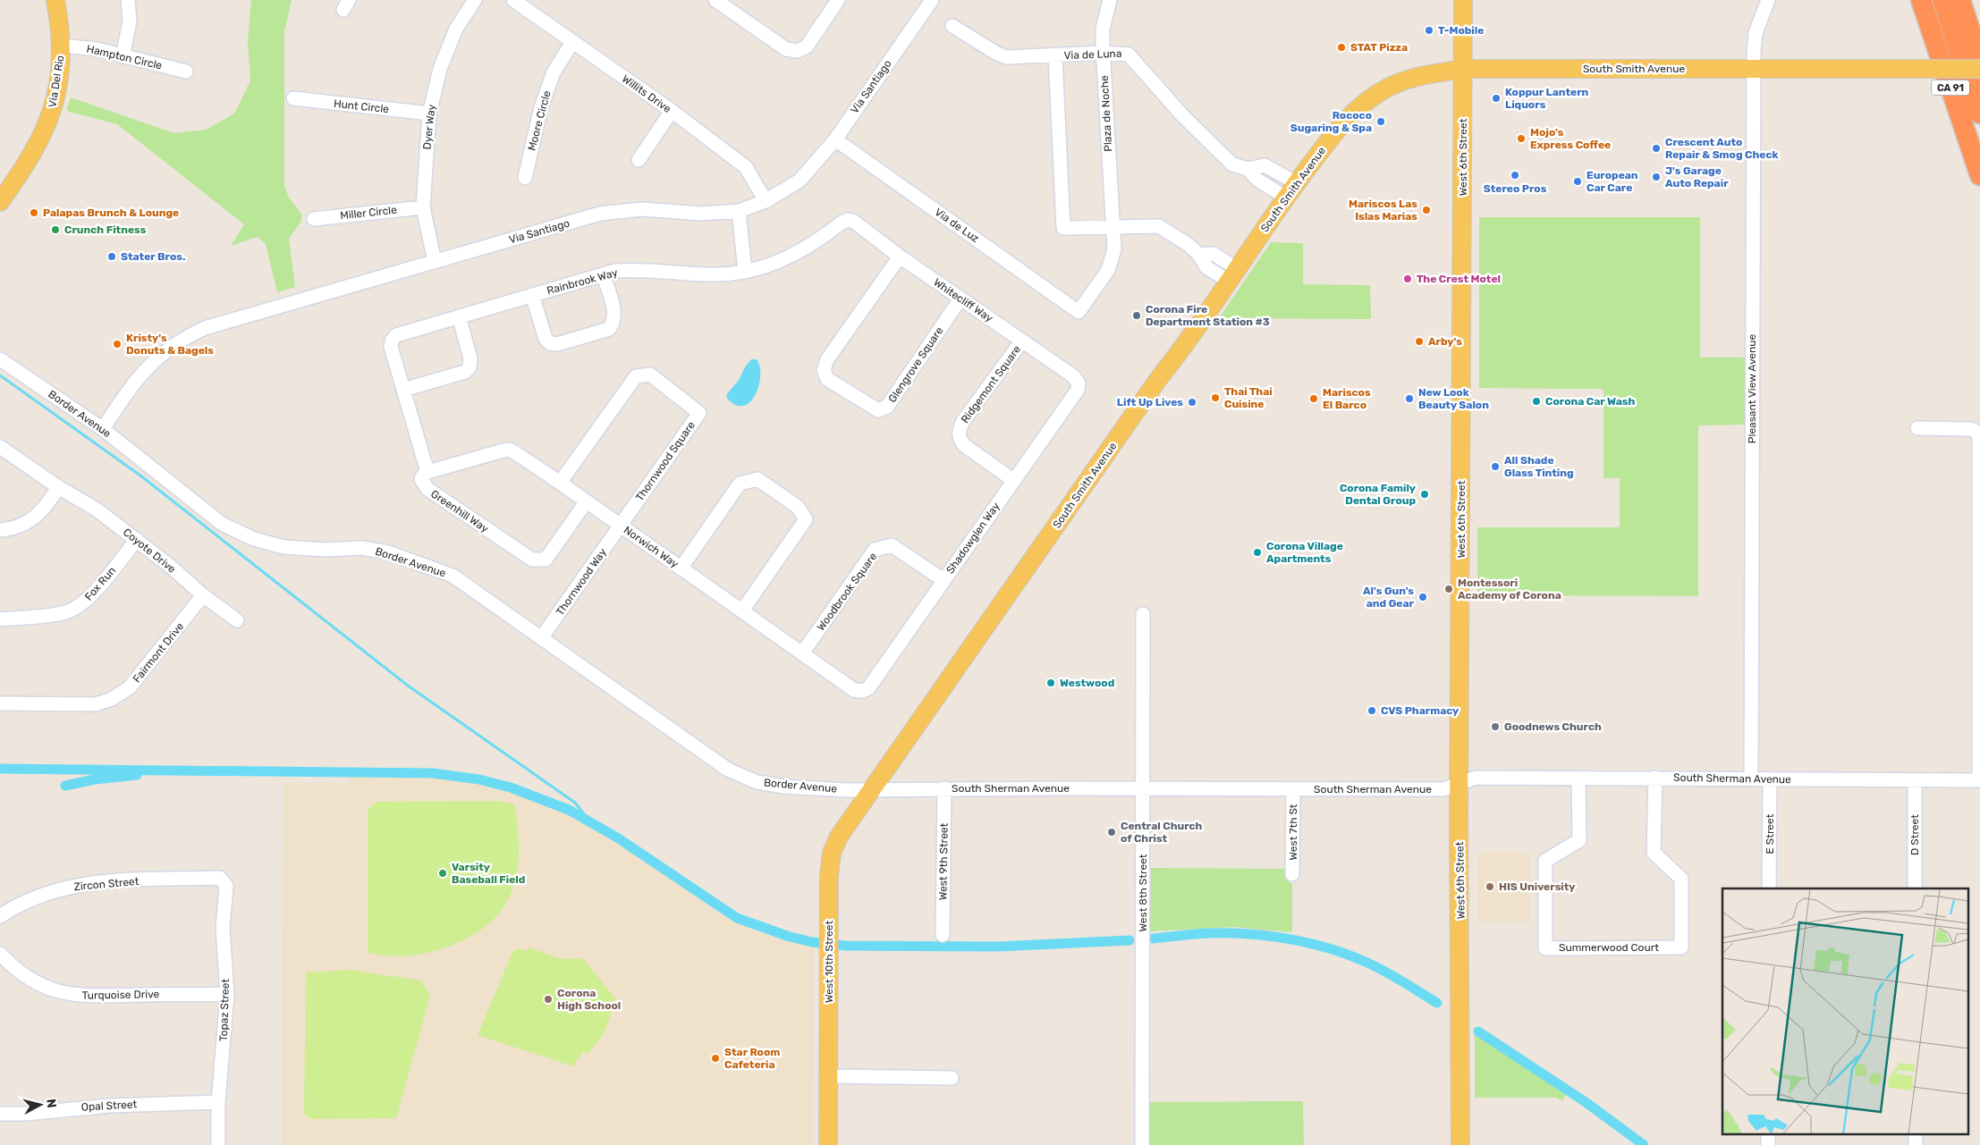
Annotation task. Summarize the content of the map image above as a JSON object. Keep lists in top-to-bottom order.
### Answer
{
  "streets": {
    "highway": ["CA 91"],
    "main road": [
      "South Smith Avenue",
      "Via Del Rio",
      "West 6th Street",
      "West 10th Street"
    ],
    "street": [
      "Via de Luna",
      "Hampton Circle",
      "Via Santiago",
      "Willits Drive",
      "Hunt Circle",
      "Plaza de Noche",
      "Moore Circle",
      "Dyer Way",
      "Miller Circle",
      "Via de Luz",
      "Rainbrook Way",
      "Whitecliff Way",
      "Glengrove Square",
      "Ridgemont Square",
      "Pleasant View Avenue",
      "Border Avenue",
      "Thornwood Square",
      "Greenhill Way",
      "Shadowglen Way",
      "Norwich Way",
      "Coyote Drive",
      "Thornwood Way",
      "Fox Run",
      "Woodbrook Square",
      "Fairmont Drive",
      "South Sherman Avenue",
      "West 7th St",
      "E Street",
      "D Street",
      "West 9th Street",
      "Zircon Street",
      "West 8th Street",
      "Summerwood Court",
      "Turquoise Drive",
      "Topaz Street",
      "Opal Street"
    ]
  },
  "crossings": [
    ["Via de Luna", "South Smith Avenue"],
    ["Via de Luna", "Plaza de Noche"],
    ["Hampton Circle", "Via Del Rio"],
    ["South Smith Avenue", "West 6th Street"],
    ["South Smith Avenue", "Pleasant View Avenue"],
    ["South Smith Avenue", "Border Avenue"],
    ["South Smith Avenue", "South Sherman Avenue"],
    ["South Smith Avenue", "West 10th Street"],
    ["Via Santiago", "Willits Drive"],
    ["Via Santiago", "Dyer Way"],
    ["Via Santiago", "Via de Luz"],
    ["Via Santiago", "Border Avenue"],
    ["Willits Drive", "Moore Circle"],
    ["Hunt Circle", "Dyer Way"],
    ["Plaza de Noche", "Via de Luz"],
    ["Dyer Way", "Miller Circle"],
    ["West 6th Street", "South Sherman Avenue"],
    ["Rainbrook Way", "Whitecliff Way"],
    ["Rainbrook Way", "Greenhill Way"],
    ["Whitecliff Way", "Glengrove Square"],
    ["Whitecliff Way", "Ridgemont Square"],
    ["Whitecliff Way", "Shadowglen Way"],
    ["Ridgemont Square", "Shadowglen Way"],
    ["Pleasant View Avenue", "South Sherman Avenue"],
    ["Border Avenue", "Thornwood Way"],
    ["Border Avenue", "South Sherman Avenue"],
    ["Border Avenue", "West 10th Street"],
    ["Thornwood Square", "Norwich Way"],
    ["Thornwood Square", "Thornwood Way"],
    ["Greenhill Way", "Norwich Way"],
    ["Shadowglen Way", "Norwich Way"],
    ["Shadowglen Way", "Woodbrook Square"],
    ["Norwich Way", "Thornwood Way"],
    ["Norwich Way", "Woodbrook Square"],
    ["Coyote Drive", "Fox Run"],
    ["Coyote Drive", "Fairmont Drive"],
    ["South Sherman Avenue", "West 7th St"],
    ["South Sherman Avenue", "E Street"],
    ["South Sherman Avenue", "D Street"],
    ["South Sherman Avenue", "West 9th Street"],
    ["South Sherman Avenue", "West 8th Street"],
    ["South Sherman Avenue", "Summerwood Court"],
    ["South Sherman Avenue", "West 10th Street"],
    ["Zircon Street", "Topaz Street"],
    ["Turquoise Drive", "Topaz Street"],
    ["Topaz Street", "Opal Street"]
  ],
  "places": [
    "T-Mobile",
    "STAT Pizza",
    "Koppur Lantern Liquors",
    "Rococo Sugaring & Spa",
    "Mojo's Express Coffee",
    "Crescent Auto Repair & Smog Check",
    "Stereo Pros",
    "J's Garage Auto Repair",
    "European Car Care",
    "Mariscos Las Islas Marias",
    "Palapas Brunch & Lounge",
    "Crunch Fitness",
    "Stater Bros.",
    "The Crest Motel",
    "Corona Fire Department Station #3",
    "Arby's",
    "Kristy's Donuts & Bagels",
    "Thai Thai Cuisine",
    "Mariscos El Barco",
    "New Look Beauty Salon",
    "Corona Car Wash",
    "Lift Up Lives",
    "All Shade Glass Tinting",
    "Corona Family Dental Group",
    "Corona Village Apartments",
    "Montessori Academy of Corona",
    "Al's Gun's and Gear",
    "Westwood",
    "CVS Pharmacy",
    "Goodnews Church",
    "Central Church of Christ",
    "Varsity Baseball Field",
    "HIS University",
    "Corona High School",
    "Star Room Cafeteria"
  ],
  "north": "right"
}
